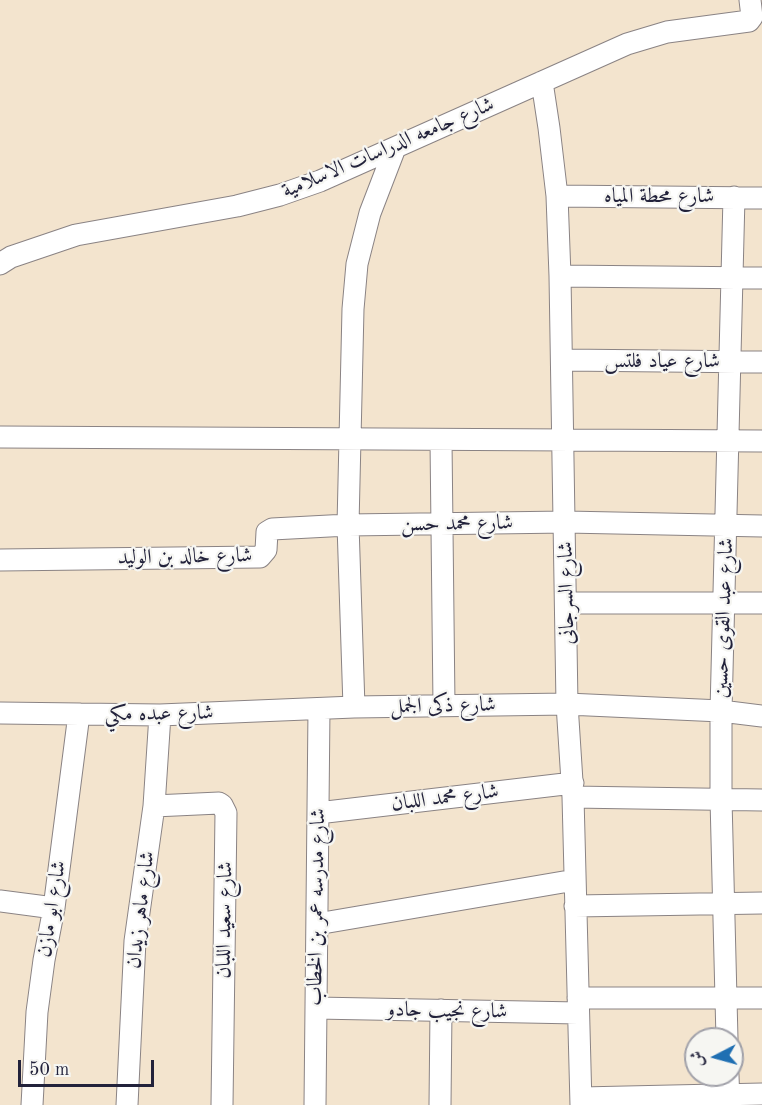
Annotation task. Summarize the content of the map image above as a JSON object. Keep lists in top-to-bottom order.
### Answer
{
  "streets": {
    "street": [
      "شارع جامعه الدراسات الاسلامية",
      "شارع محطة المياه",
      "شارع عياد فلتس",
      "شارع محمد حسن",
      "شارع خالد بن الوليد",
      "شارع السرجانى",
      "شارع عبد القوى حسين",
      "شارع ذكى الجمل",
      "شارع عبده مكي",
      "شارع محمد اللبان",
      "شارع مدرسه عمر بن الخطاب",
      "شارع ابو مازن",
      "شارع ماهر زيدان",
      "شارع سعيد اللبان",
      "شارع نجيب جادو"
    ]
  },
  "crossings": [
    ["شارع جامعه الدراسات الاسلامية", "شارع السرجانى"],
    ["شارع محطة المياه", "شارع السرجانى"],
    ["شارع محطة المياه", "شارع عبد القوى حسين"],
    ["شارع عياد فلتس", "شارع السرجانى"],
    ["شارع عياد فلتس", "شارع عبد القوى حسين"],
    ["شارع محمد حسن", "شارع خالد بن الوليد"],
    ["شارع محمد حسن", "شارع السرجانى"],
    ["شارع محمد حسن", "شارع عبد القوى حسين"],
    ["شارع السرجانى", "شارع ذكى الجمل"],
    ["شارع السرجانى", "شارع محمد اللبان"],
    ["شارع السرجانى", "شارع نجيب جادو"],
    ["شارع عبد القوى حسين", "شارع ذكى الجمل"],
    ["شارع عبد القوى حسين", "شارع محمد اللبان"],
    ["شارع عبد القوى حسين", "شارع نجيب جادو"],
    ["شارع ذكى الجمل", "شارع عبده مكي"],
    ["شارع ذكى الجمل", "شارع مدرسه عمر بن الخطاب"],
    ["شارع عبده مكي", "شارع مدرسه عمر بن الخطاب"],
    ["شارع عبده مكي", "شارع ابو مازن"],
    ["شارع عبده مكي", "شارع ماهر زيدان"],
    ["شارع محمد اللبان", "شارع مدرسه عمر بن الخطاب"],
    ["شارع مدرسه عمر بن الخطاب", "شارع نجيب جادو"],
    ["شارع ماهر زيدان", "شارع سعيد اللبان"]
  ],
  "scale_bar": "50 m",
  "north": "left"
}
